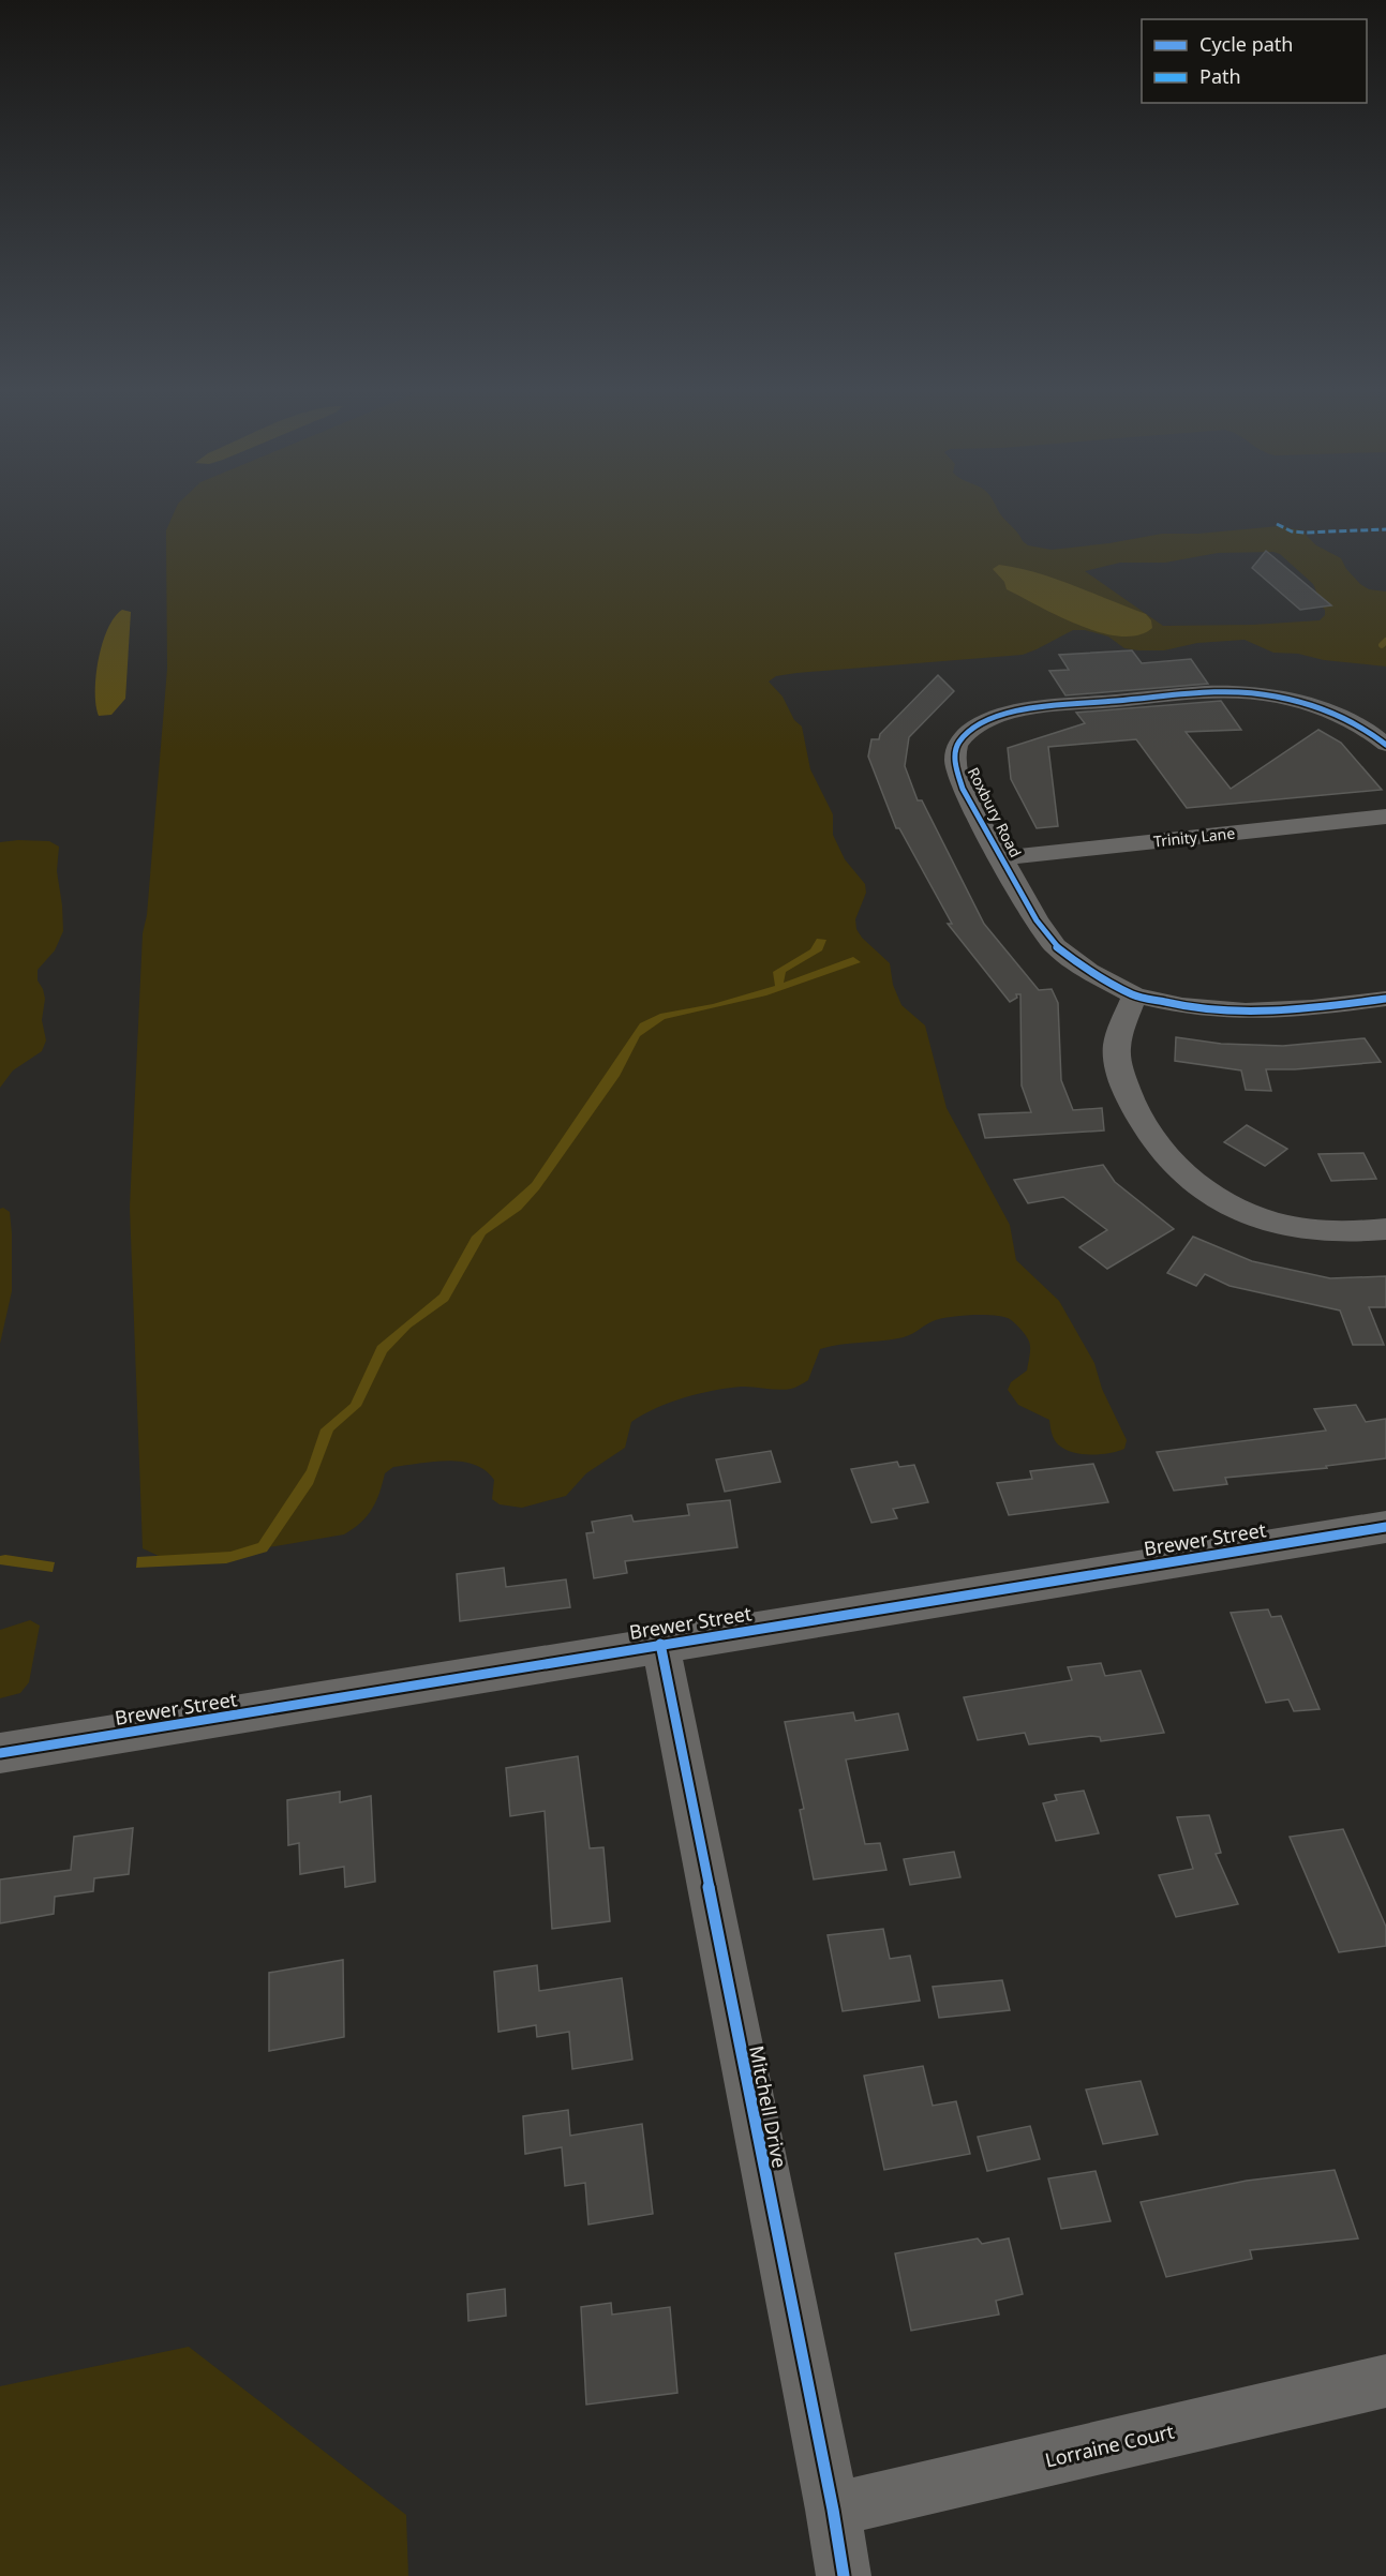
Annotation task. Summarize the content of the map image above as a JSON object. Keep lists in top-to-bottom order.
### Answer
{
  "streets": {
    "main road": ["Brewer Street"],
    "street": [
      "Roxbury Road",
      "Trinity Lane",
      "Mitchell Drive",
      "Lorraine Court"
    ]
  },
  "crossings": [
    ["Roxbury Road", "Trinity Lane"],
    ["Brewer Street", "Mitchell Drive"],
    ["Mitchell Drive", "Lorraine Court"]
  ],
  "legend": ["Cycle path", "Path"]
}
